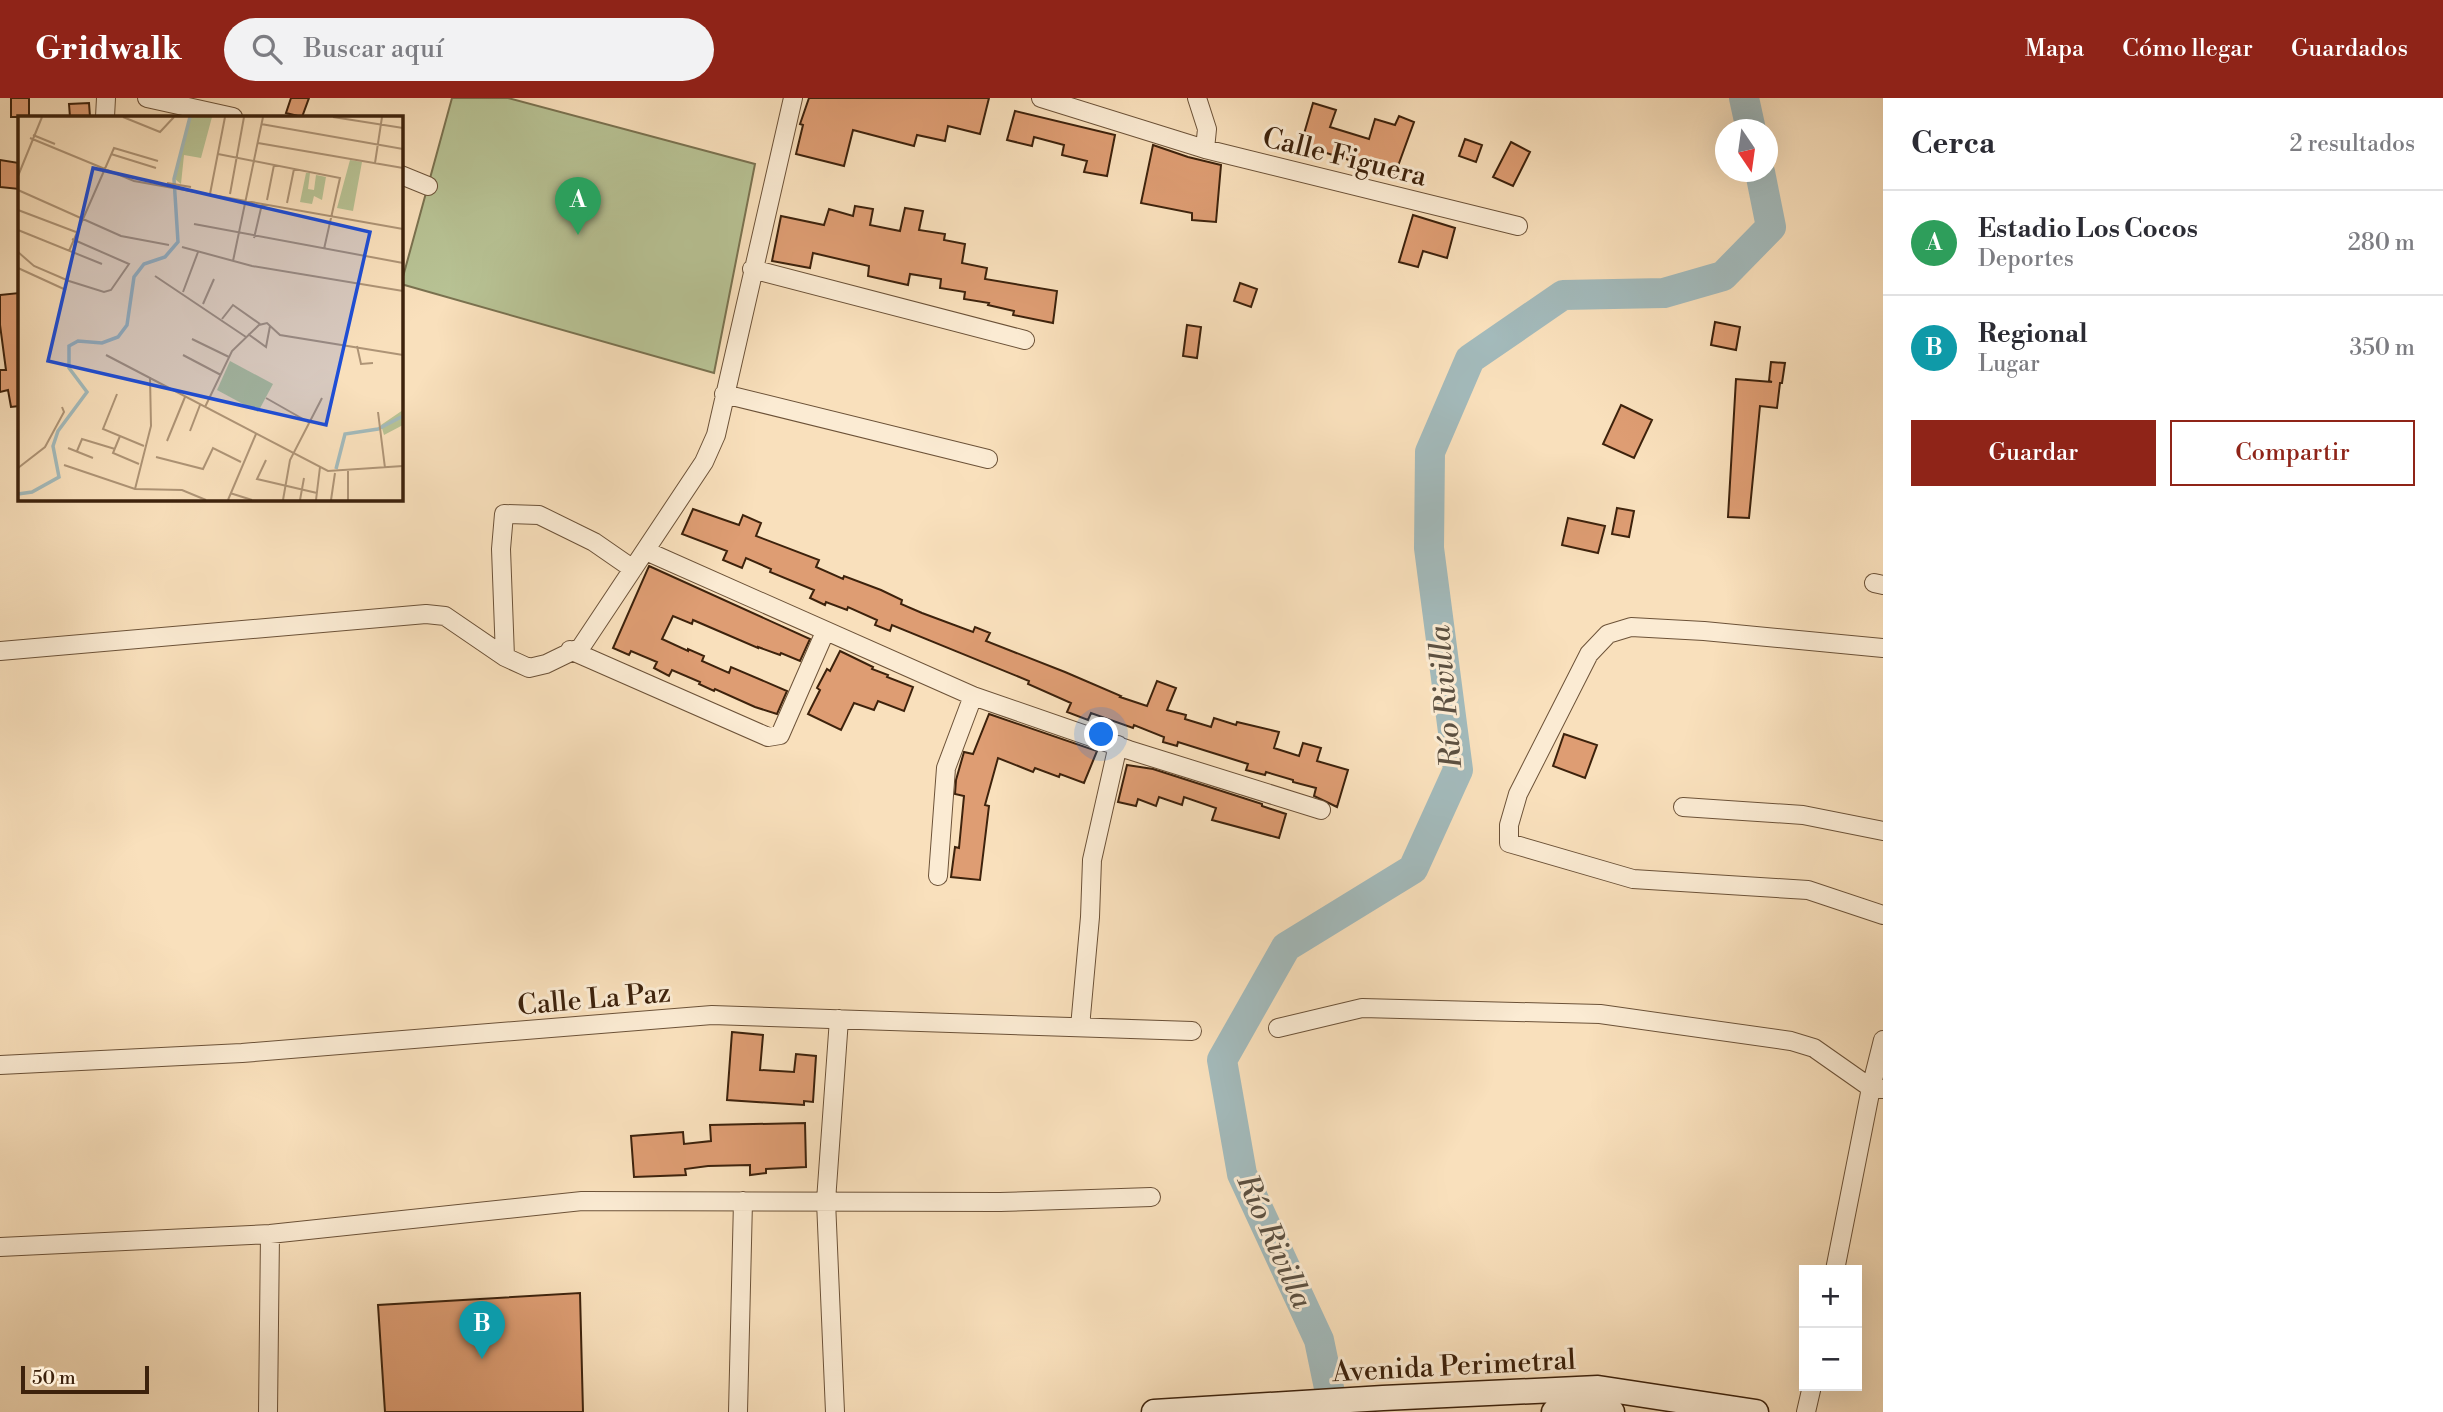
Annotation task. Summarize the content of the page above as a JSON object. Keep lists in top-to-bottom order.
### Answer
{
  "streets": {
    "main road": ["Avenida Perimetral"],
    "street": ["Calle Figuera", "Calle La Paz"]
  },
  "water": ["Río Rivilla"],
  "scale_bar": "50 m",
  "north": "bottom",
  "page": {
    "header": "Gridwalk",
    "search": "Buscar aquí",
    "nav": ["Mapa", "Cómo llegar", "Guardados"],
    "heading": ["Cerca", "2 resultados"],
    "pins": ["A", "B"],
    "list": [
      {
        "mark": "A",
        "name": "Estadio Los Cocos",
        "note": "Deportes",
        "value": "280 m"
      },
      {
        "mark": "B",
        "name": "Regional",
        "note": "Lugar",
        "value": "350 m"
      }
    ],
    "buttons": ["Guardar", "Compartir"],
    "map_buttons": ["+", "−"],
    "scale": "50 m"
  }
}
